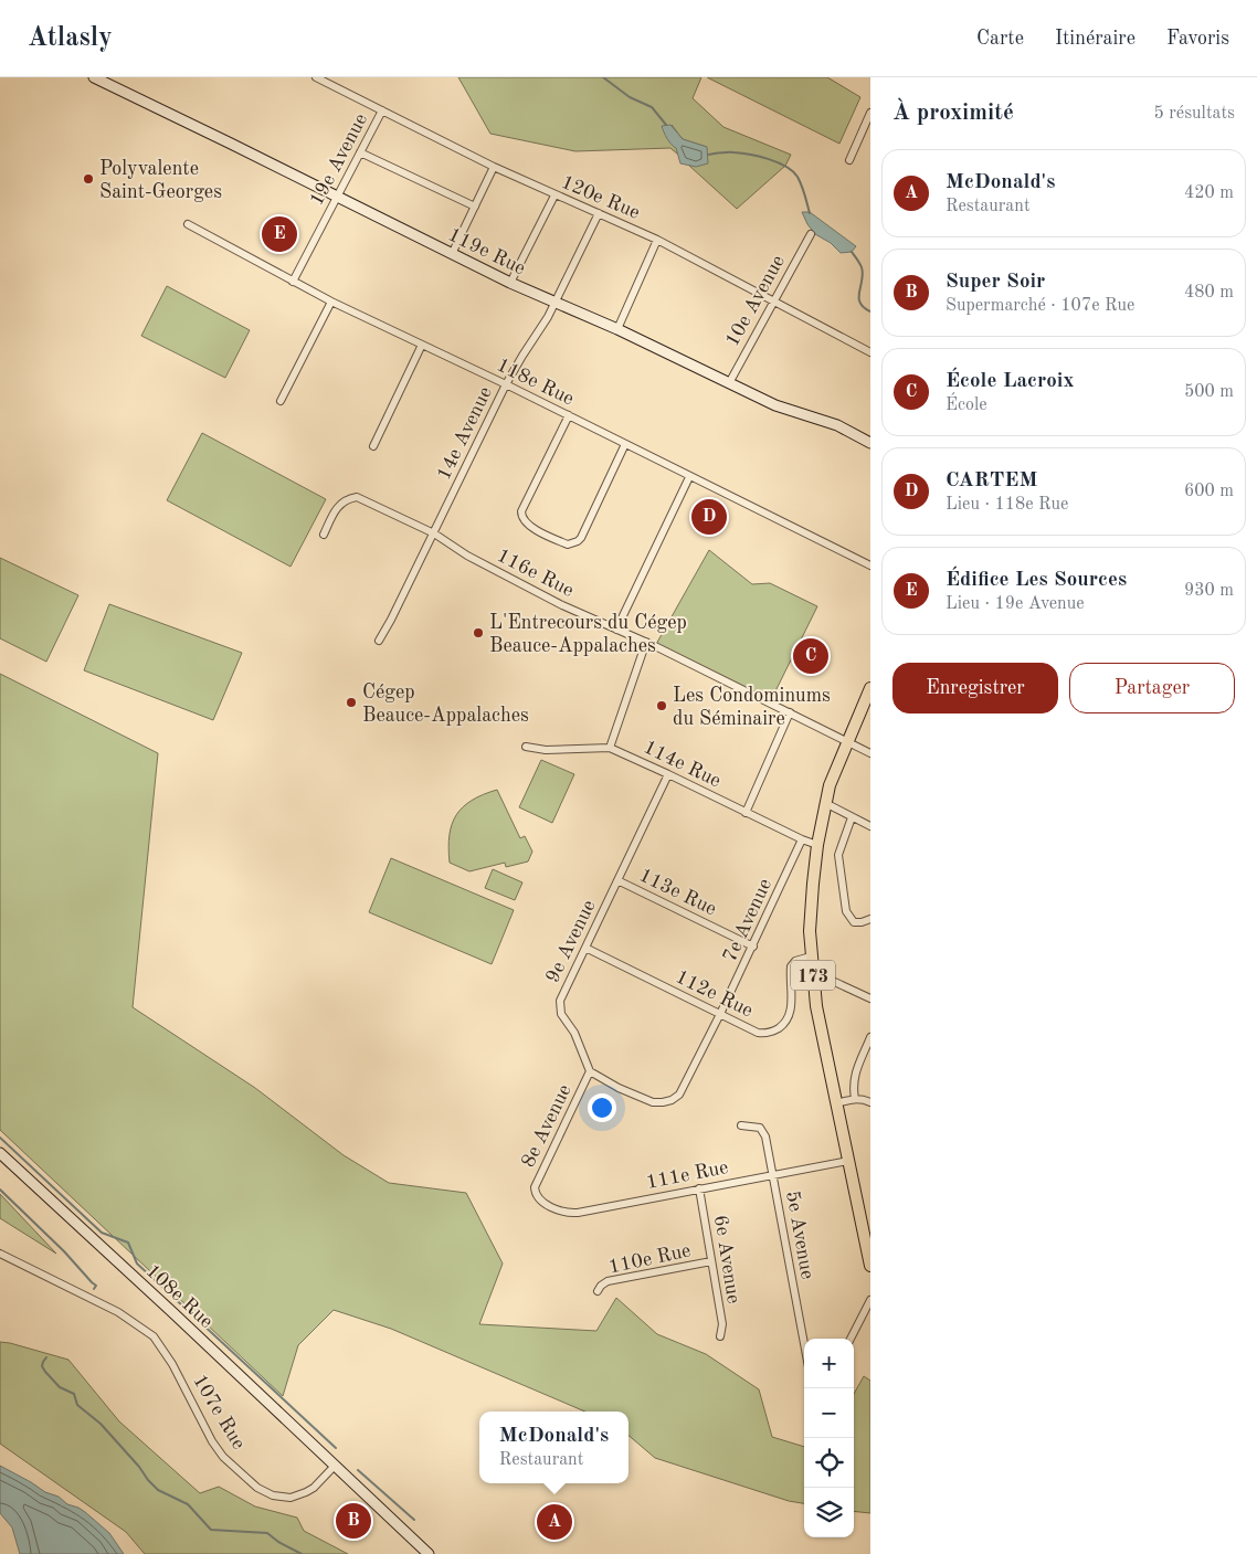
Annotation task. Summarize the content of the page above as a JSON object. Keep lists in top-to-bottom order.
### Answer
{
  "streets": {
    "main road": ["173"],
    "street": [
      "19e Avenue",
      "120e Rue",
      "119e Rue",
      "10e Avenue",
      "118e Rue",
      "14e Avenue",
      "116e Rue",
      "114e Rue",
      "113e Rue",
      "7e Avenue",
      "9e Avenue",
      "112e Rue",
      "8e Avenue",
      "111e Rue",
      "5e Avenue",
      "110e Rue",
      "6e Avenue",
      "108e Rue",
      "107e Rue"
    ]
  },
  "crossings": [
    ["19e Avenue", "120e Rue"],
    ["19e Avenue", "119e Rue"],
    ["19e Avenue", "118e Rue"],
    ["120e Rue", "10e Avenue"],
    ["120e Rue", "14e Avenue"],
    ["119e Rue", "10e Avenue"],
    ["119e Rue", "14e Avenue"],
    ["118e Rue", "14e Avenue"],
    ["14e Avenue", "116e Rue"],
    ["116e Rue", "173"],
    ["114e Rue", "7e Avenue"],
    ["114e Rue", "9e Avenue"],
    ["114e Rue", "173"],
    ["113e Rue", "7e Avenue"],
    ["113e Rue", "9e Avenue"],
    ["7e Avenue", "9e Avenue"],
    ["7e Avenue", "112e Rue"],
    ["7e Avenue", "8e Avenue"],
    ["9e Avenue", "112e Rue"],
    ["9e Avenue", "8e Avenue"],
    ["173", "112e Rue"],
    ["173", "111e Rue"],
    ["8e Avenue", "111e Rue"],
    ["111e Rue", "5e Avenue"],
    ["111e Rue", "6e Avenue"],
    ["110e Rue", "6e Avenue"],
    ["108e Rue", "107e Rue"]
  ],
  "places": [
    "Polyvalente Saint-Georges",
    "L'Entrecours du Cégep Beauce-Appalaches",
    "Cégep Beauce-Appalaches",
    "Les Condominums du Séminaire"
  ],
  "page": {
    "header": "Atlasly",
    "nav": ["Carte", "Itinéraire", "Favoris"],
    "heading": ["À proximité", "5 résultats"],
    "list": [
      {
        "mark": "A",
        "name": "McDonald's",
        "note": "Restaurant",
        "value": "420 m"
      },
      {
        "mark": "B",
        "name": "Super Soir",
        "note": "Supermarché · 107e Rue",
        "value": "480 m"
      },
      {
        "mark": "C",
        "name": "École Lacroix",
        "note": "École",
        "value": "500 m"
      },
      {
        "mark": "D",
        "name": "CARTEM",
        "note": "Lieu · 118e Rue",
        "value": "600 m"
      },
      {
        "mark": "E",
        "name": "Édifice Les Sources",
        "note": "Lieu · 19e Avenue",
        "value": "930 m"
      }
    ],
    "pins": [
      "E",
      "D",
      "C",
      "B",
      "A"
    ],
    "buttons": ["Enregistrer", "Partager"],
    "map_buttons": ["+", "−"],
    "popup": ["McDonald's", "Restaurant"]
  }
}
